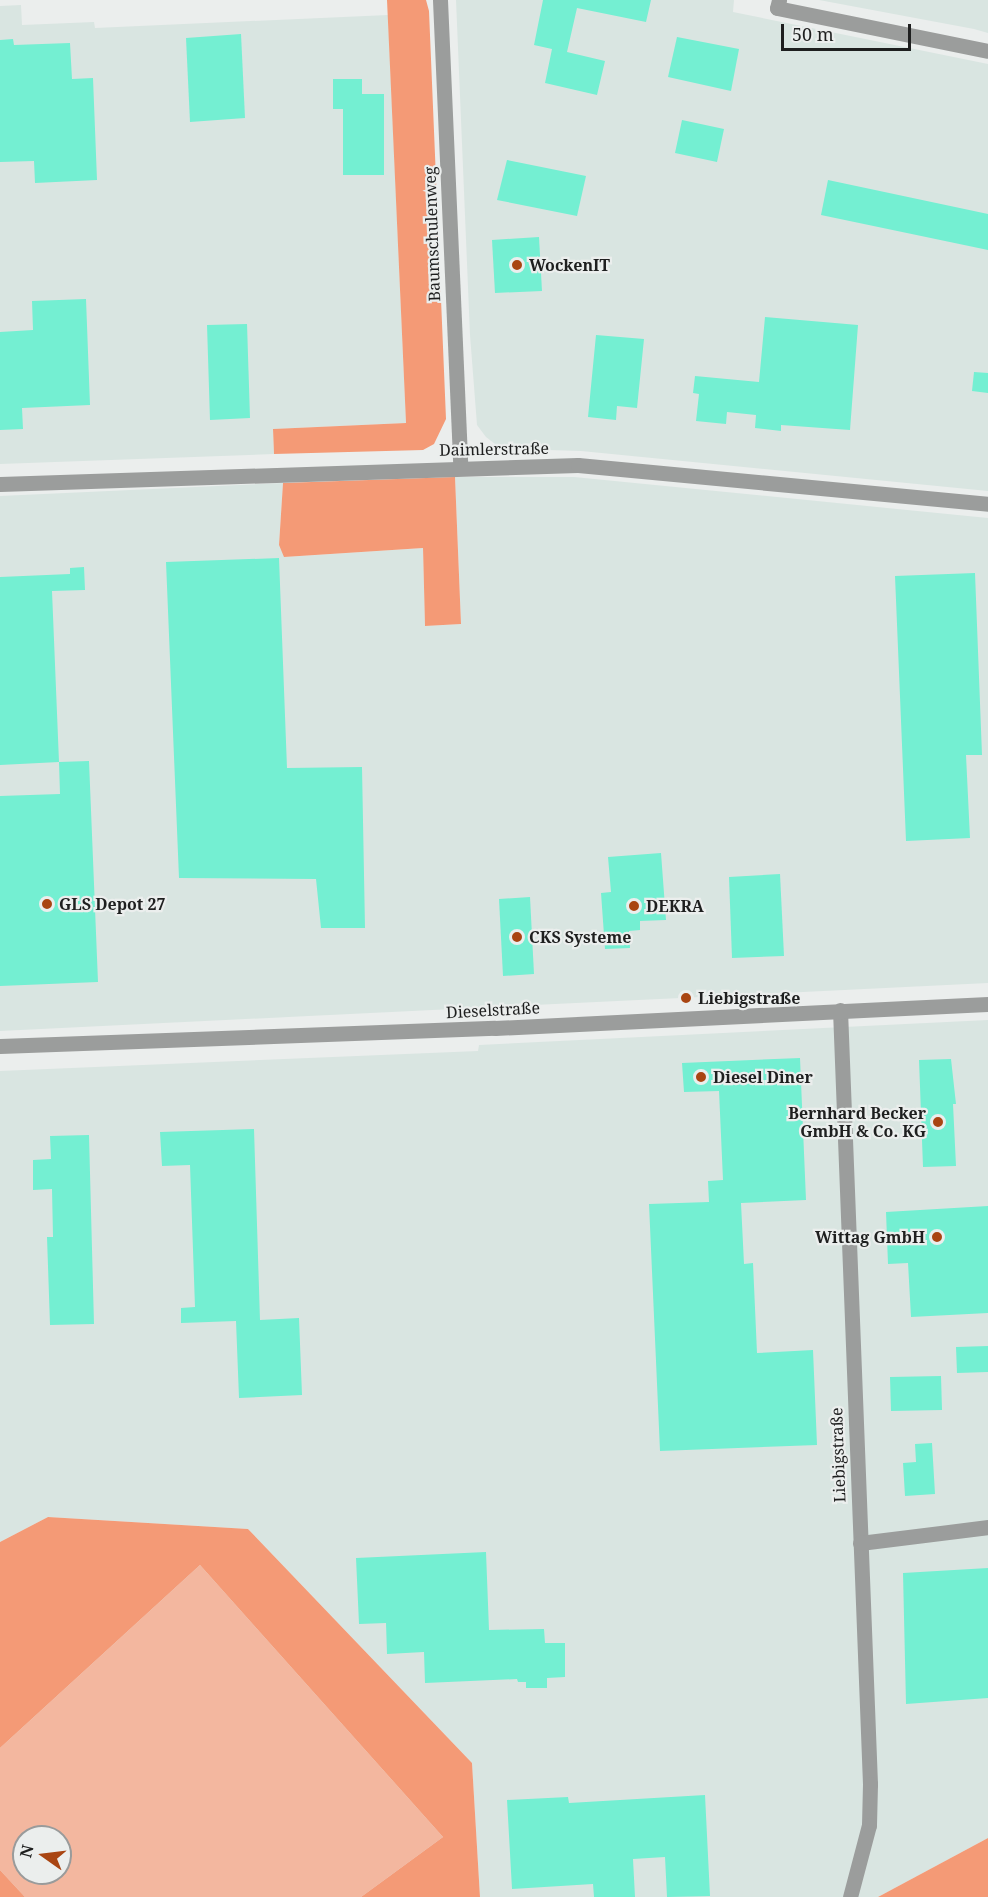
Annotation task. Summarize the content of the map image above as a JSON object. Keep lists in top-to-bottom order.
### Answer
{
  "streets": {
    "street": [
      "Baumschulenweg",
      "Daimlerstraße",
      "Dieselstraße",
      "Liebigstraße"
    ]
  },
  "crossings": [
    ["Baumschulenweg", "Daimlerstraße"],
    ["Dieselstraße", "Liebigstraße"]
  ],
  "places": [
    "WockenIT",
    "GLS Depot 27",
    "DEKRA",
    "CKS Systeme",
    "Liebigstraße",
    "Diesel Diner",
    "Bernhard Becker GmbH & Co. KG",
    "Wittag GmbH"
  ],
  "scale_bar": "50 m",
  "north": "left"
}
